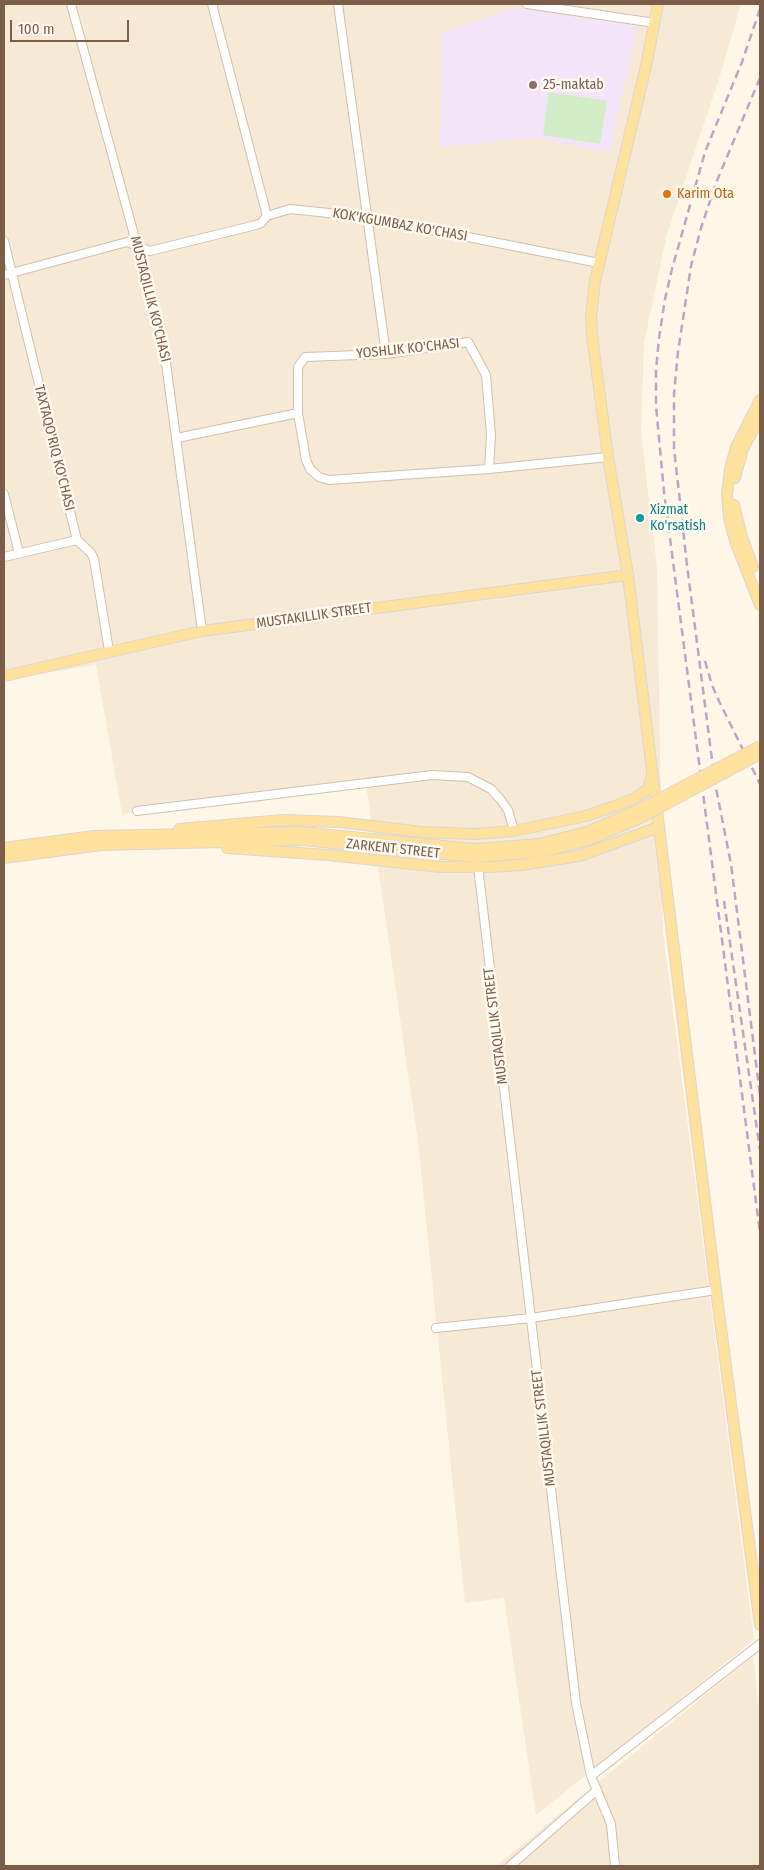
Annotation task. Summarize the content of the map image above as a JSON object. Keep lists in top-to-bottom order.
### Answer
{
  "streets": {
    "main road": ["MUSTAKILLIK STREET", "ZARKENT STREET"],
    "street": [
      "KOK'KGUMBAZ KO'CHASI",
      "MUSTAQILLIK KO'CHASI",
      "YOSHLIK KO'CHASI",
      "TAXTAQO'RIQ KO'CHASI",
      "MUSTAQILLIK STREET"
    ]
  },
  "crossings": [
    ["KOK'KGUMBAZ KO'CHASI", "MUSTAQILLIK KO'CHASI"],
    ["KOK'KGUMBAZ KO'CHASI", "TAXTAQO'RIQ KO'CHASI"],
    ["MUSTAQILLIK KO'CHASI", "MUSTAKILLIK STREET"],
    ["TAXTAQO'RIQ KO'CHASI", "MUSTAKILLIK STREET"]
  ],
  "places": ["25-maktab", "Karim Ota", "Xizmat Ko'rsatish"],
  "scale_bar": "100 m"
}
